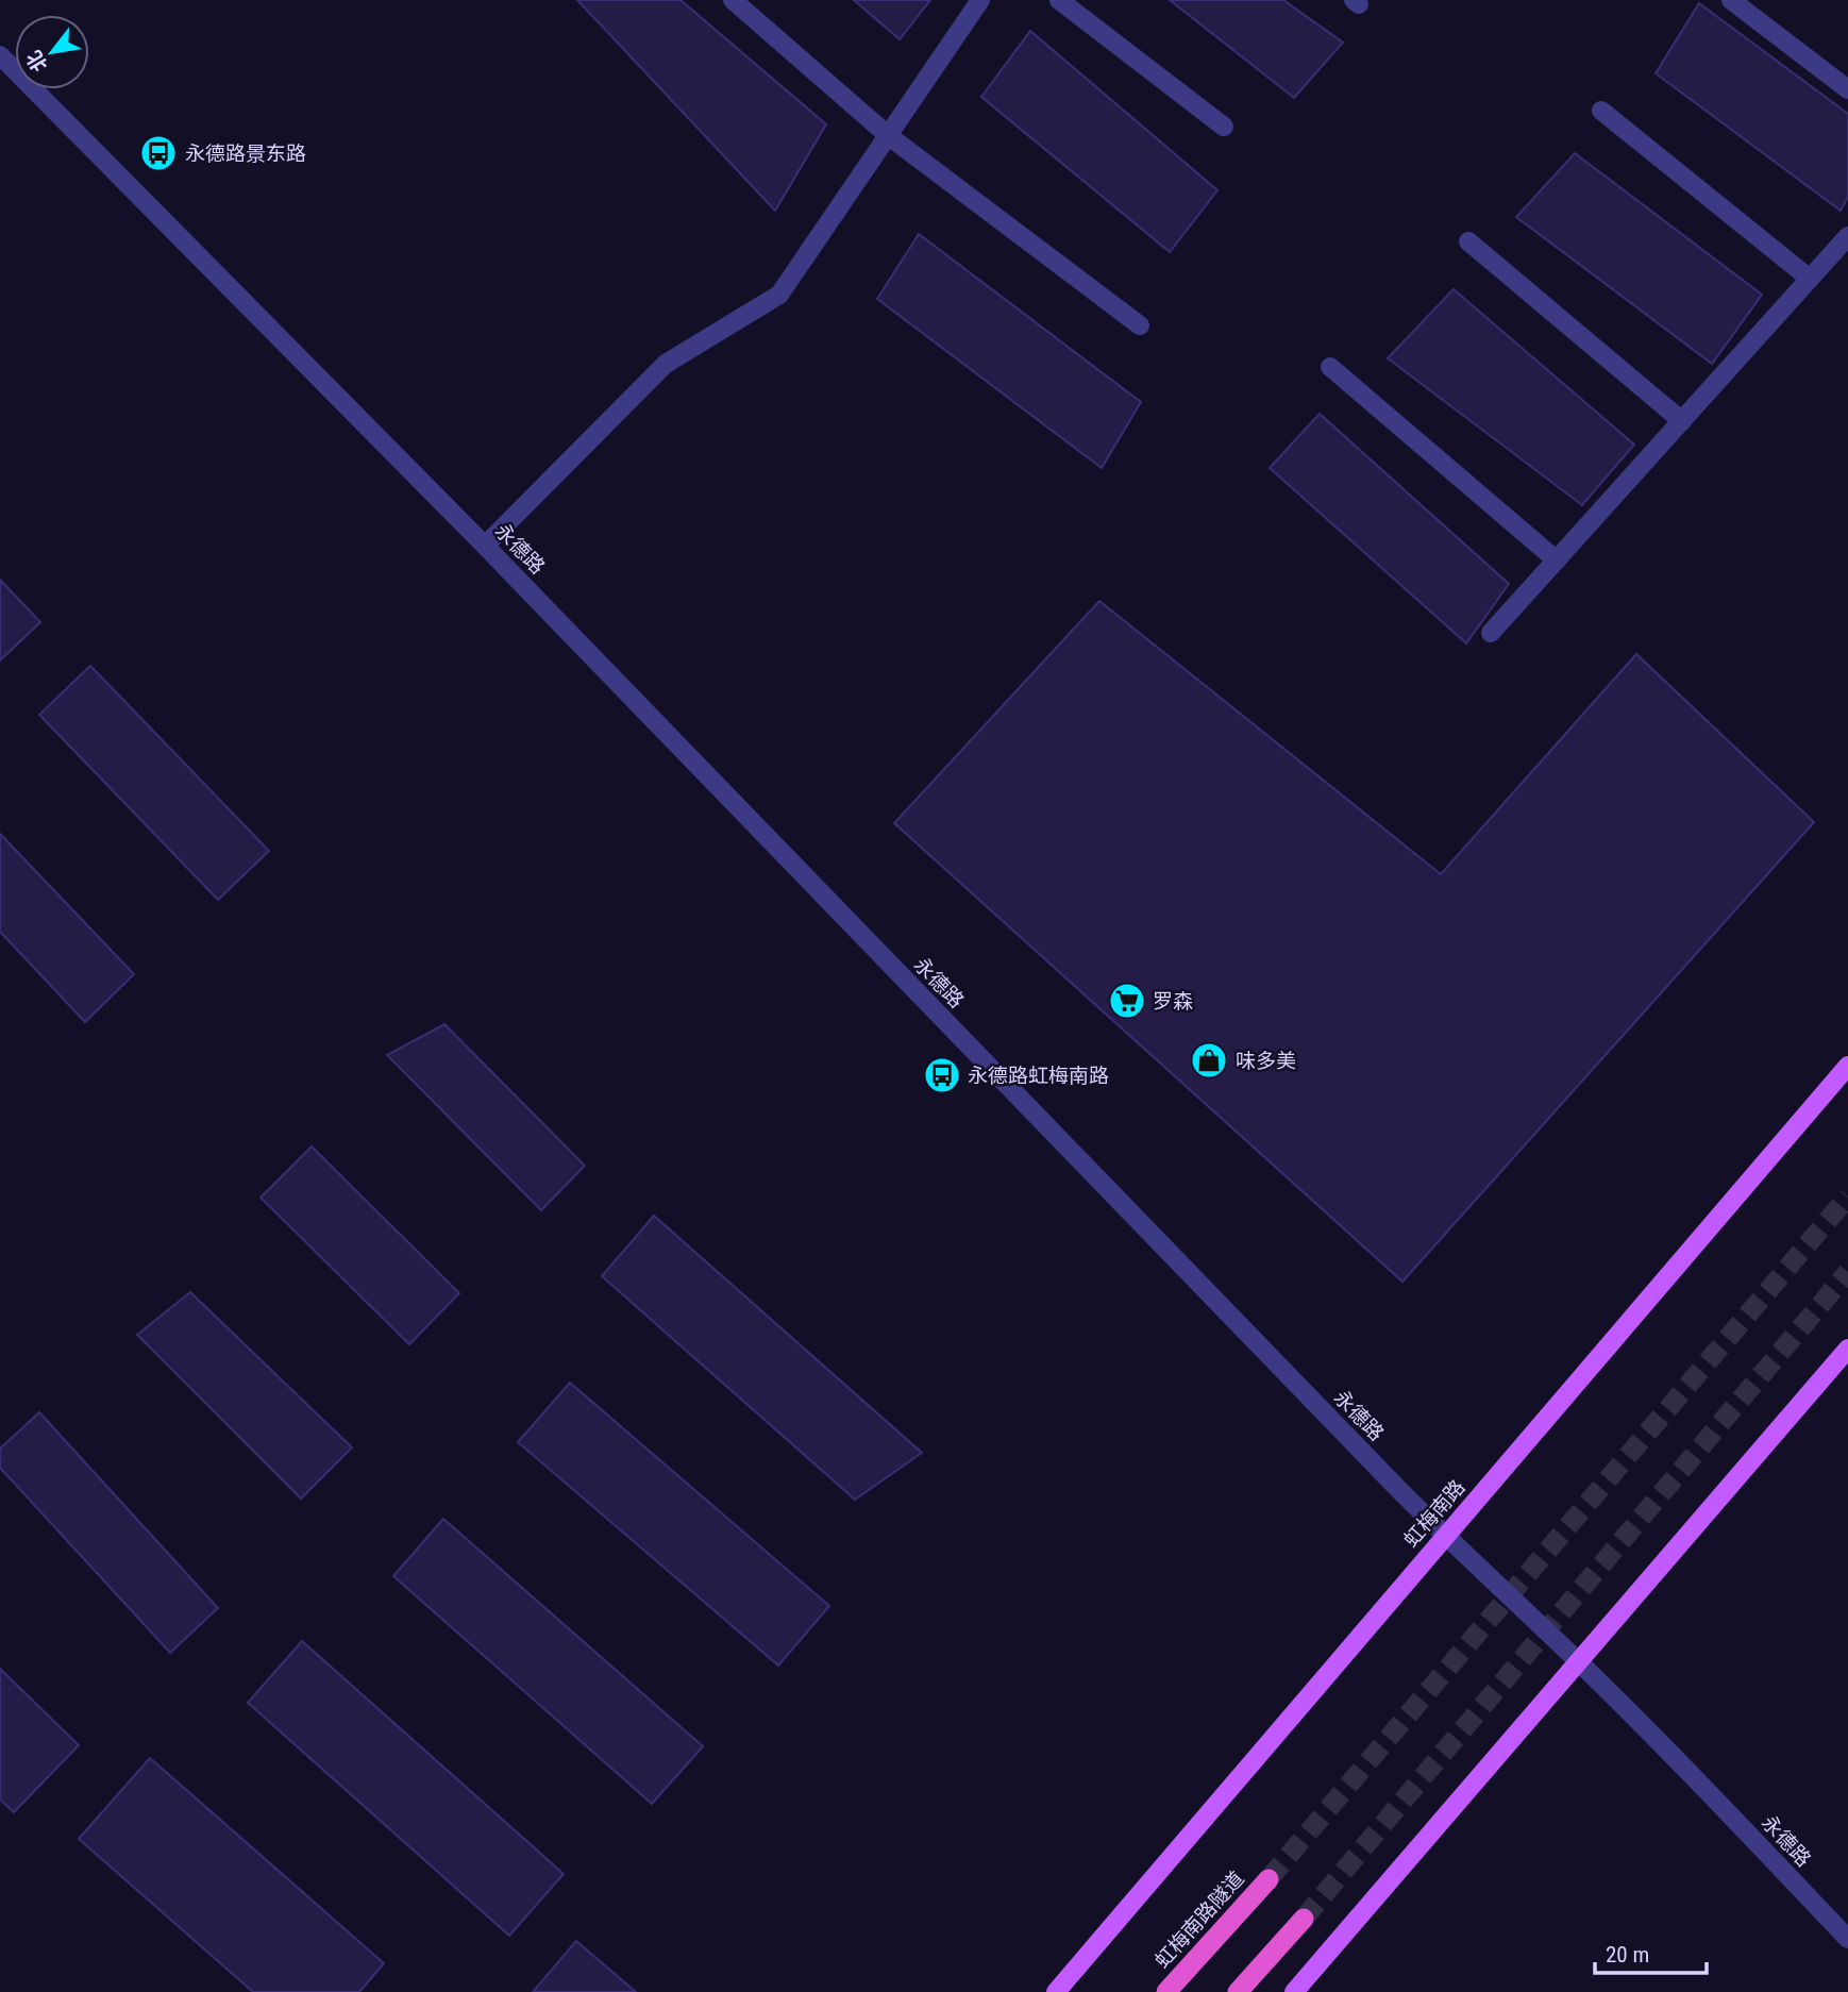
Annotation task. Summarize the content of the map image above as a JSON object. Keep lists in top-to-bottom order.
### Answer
{
  "streets": {
    "highway": ["虹梅南路隧道"],
    "main road": ["虹梅南路"],
    "street": ["永德路"]
  },
  "crossings": [
    ["永德路", "虹梅南路"]
  ],
  "places": {
    "bus stop": ["永德路景东路", "永德路虹梅南路"],
    "supermarket": ["罗森"],
    "shop": ["味多美"]
  },
  "scale_bar": "20 m",
  "north": "bottom left"
}
